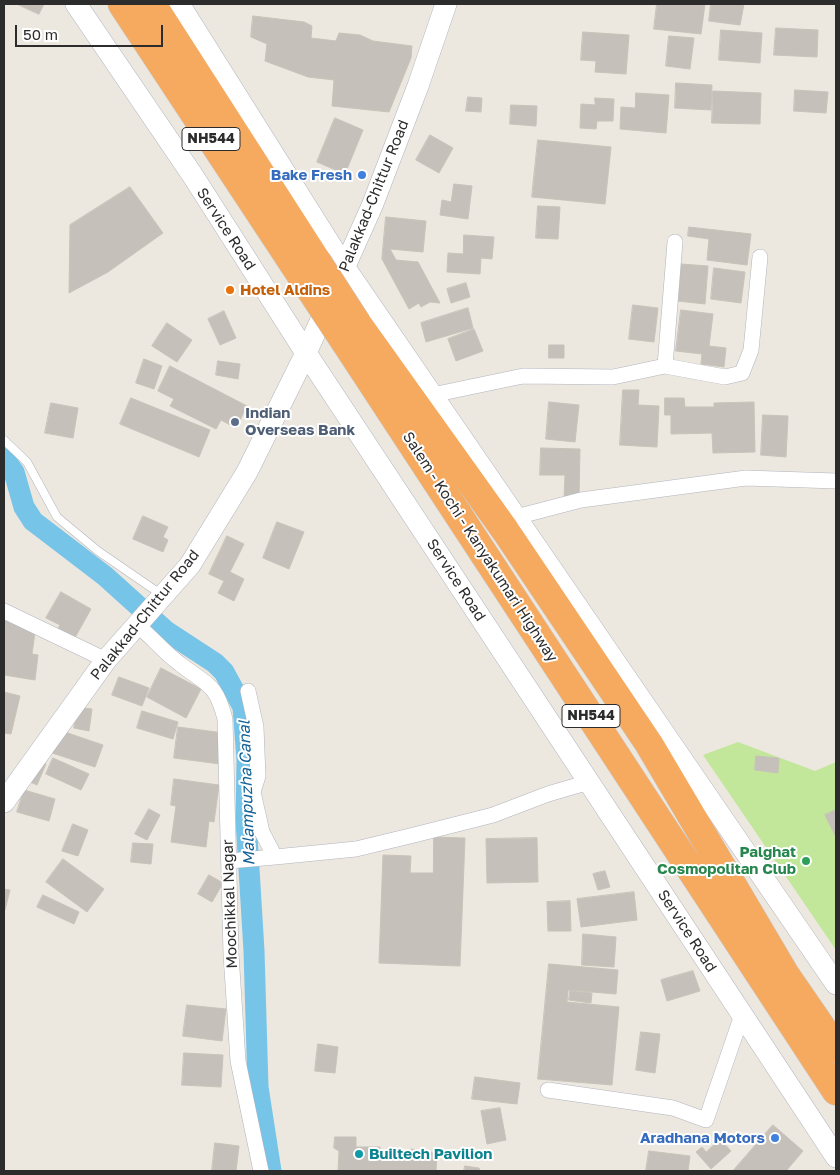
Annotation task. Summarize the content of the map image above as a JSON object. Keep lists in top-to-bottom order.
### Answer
{
  "streets": {
    "highway": ["NH544", "Salem - Kochi - Kanyakumari Highway"],
    "street": ["Palakkad-Chittur Road", "Service Road", "Moochikkal Nagar"]
  },
  "crossings": [
    ["Palakkad-Chittur Road", "Service Road"],
    ["Palakkad-Chittur Road", "Moochikkal Nagar"]
  ],
  "water": ["Malampuzha Canal"],
  "places": [
    "Bake Fresh",
    "Hotel Aldins",
    "Indian Overseas Bank",
    "Palghat Cosmopolitan Club",
    "Aradhana Motors",
    "Builtech Pavilion"
  ],
  "scale_bar": "50 m"
}
